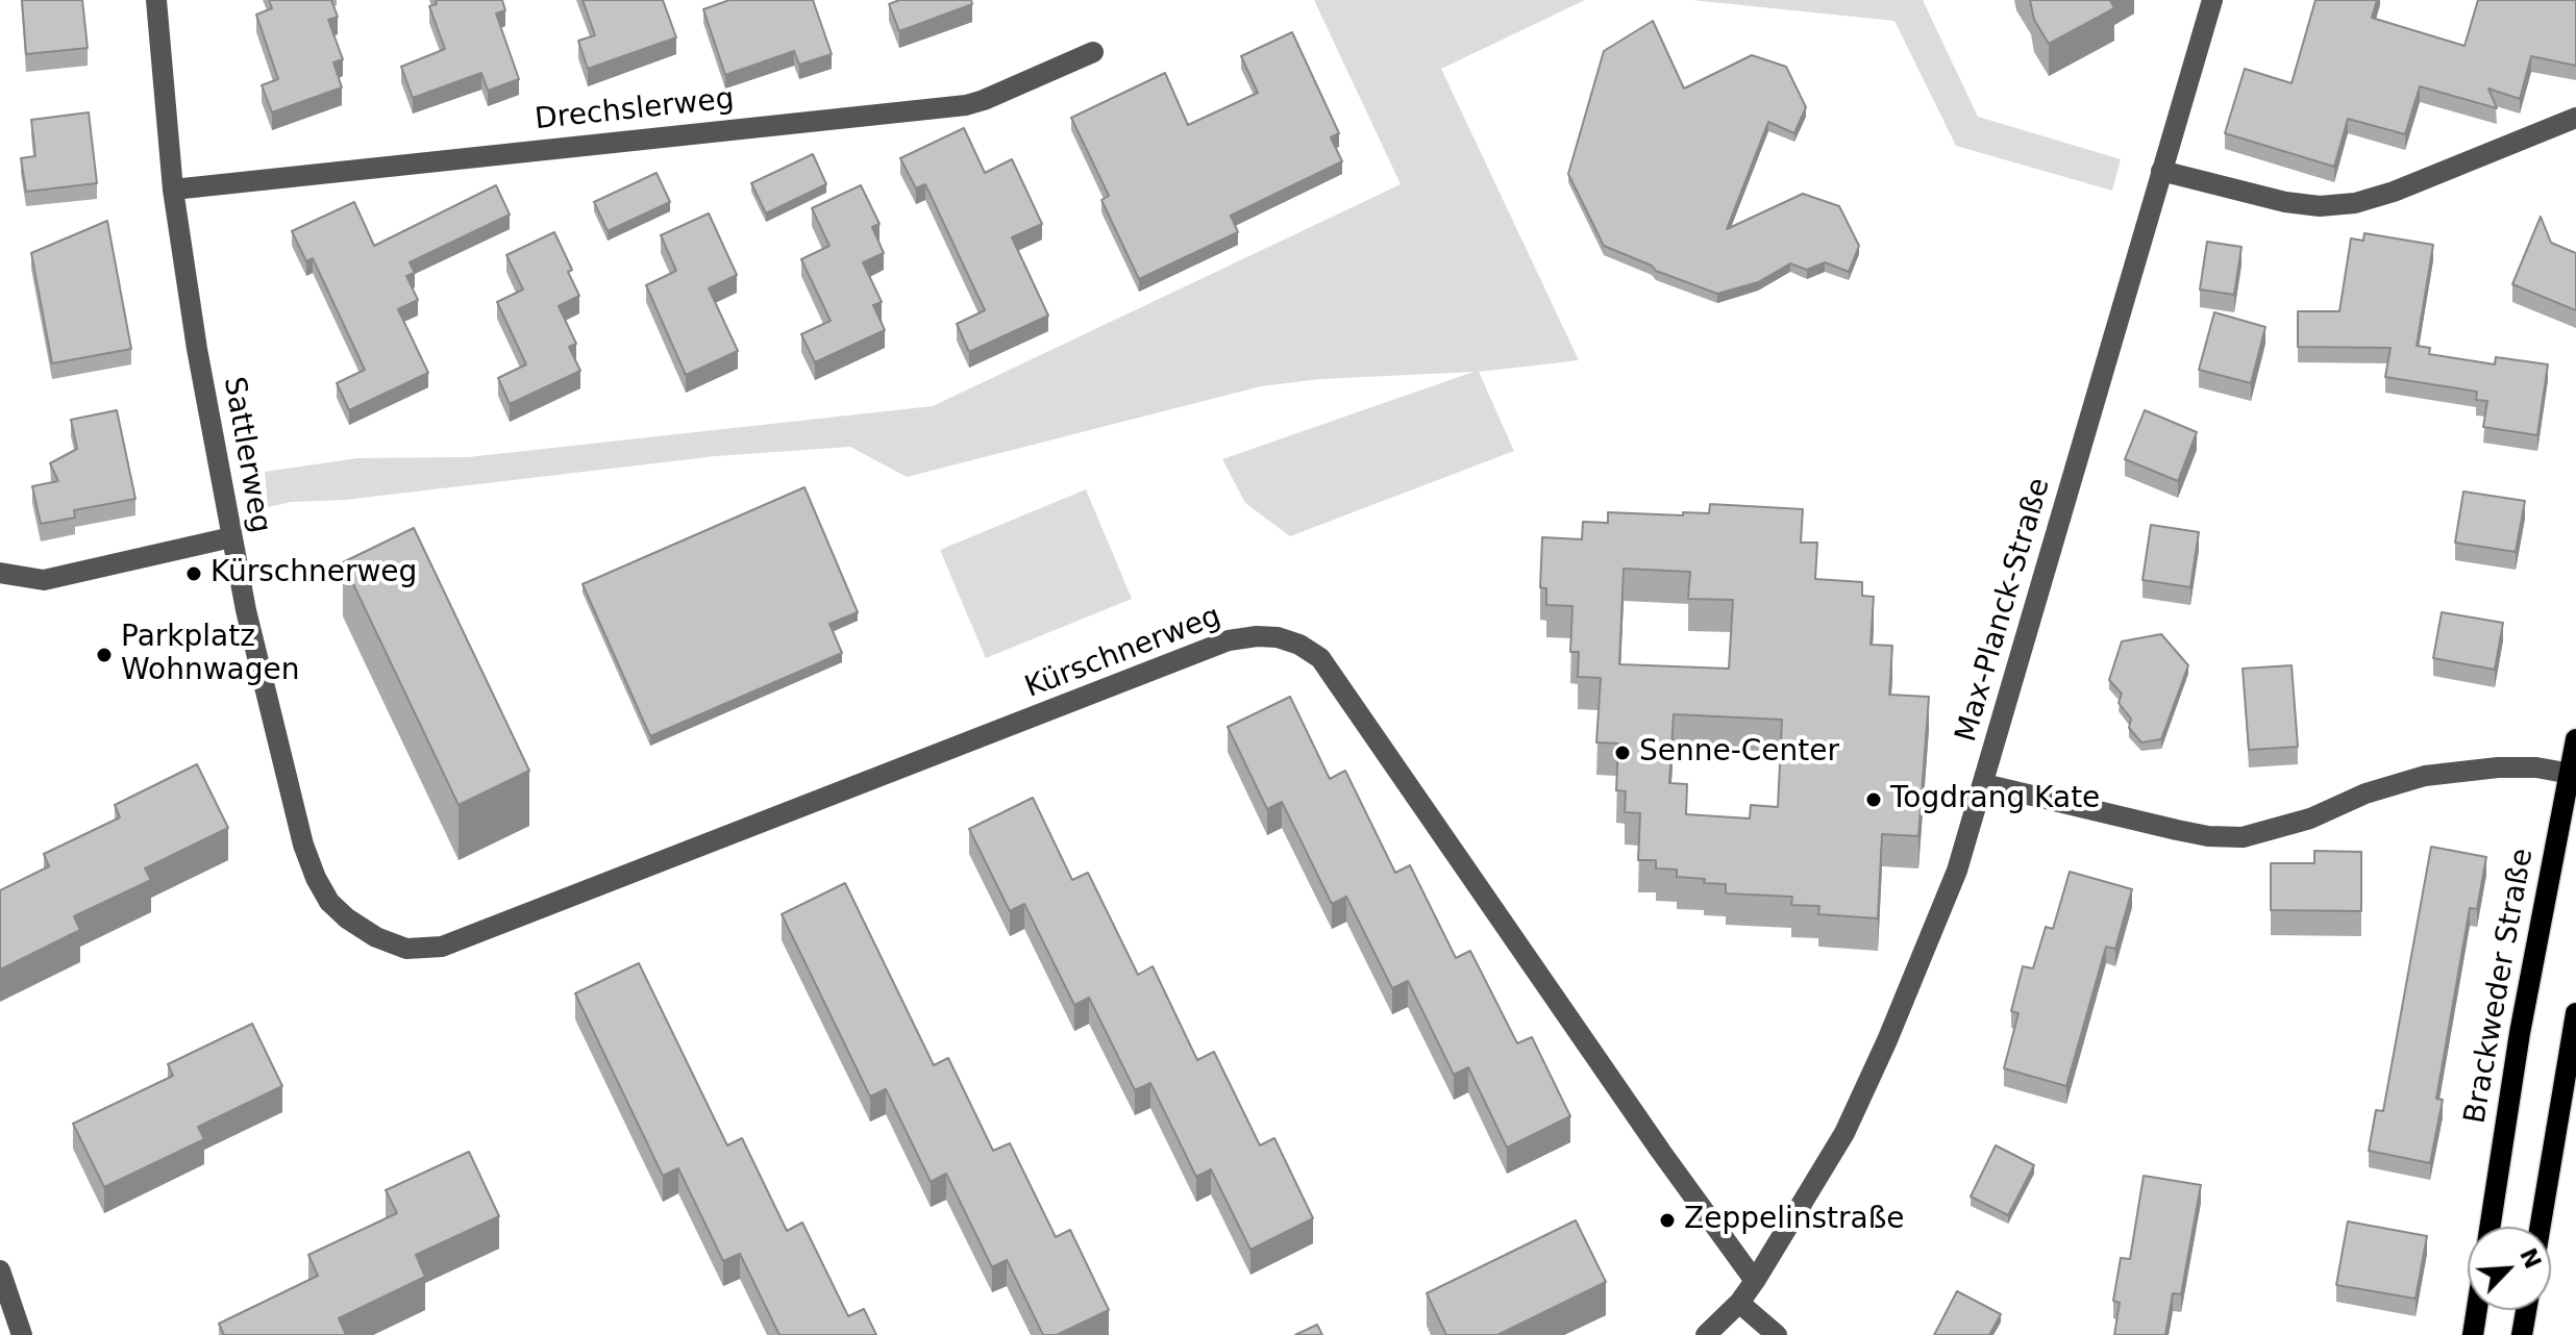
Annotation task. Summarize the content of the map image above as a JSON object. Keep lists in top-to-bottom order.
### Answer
{
  "streets": {
    "main road": ["Brackweder Straße"],
    "street": [
      "Drechslerweg",
      "Sattlerweg",
      "Max-Planck-Straße",
      "Kürschnerweg"
    ]
  },
  "crossings": [
    ["Drechslerweg", "Sattlerweg"],
    ["Sattlerweg", "Kürschnerweg"],
    ["Max-Planck-Straße", "Kürschnerweg"]
  ],
  "places": [
    "Kürschnerweg",
    "Parkplatz Wohnwagen",
    "Senne-Center",
    "Togdrang Kate",
    "Zeppelinstraße"
  ],
  "north": "top right"
}
